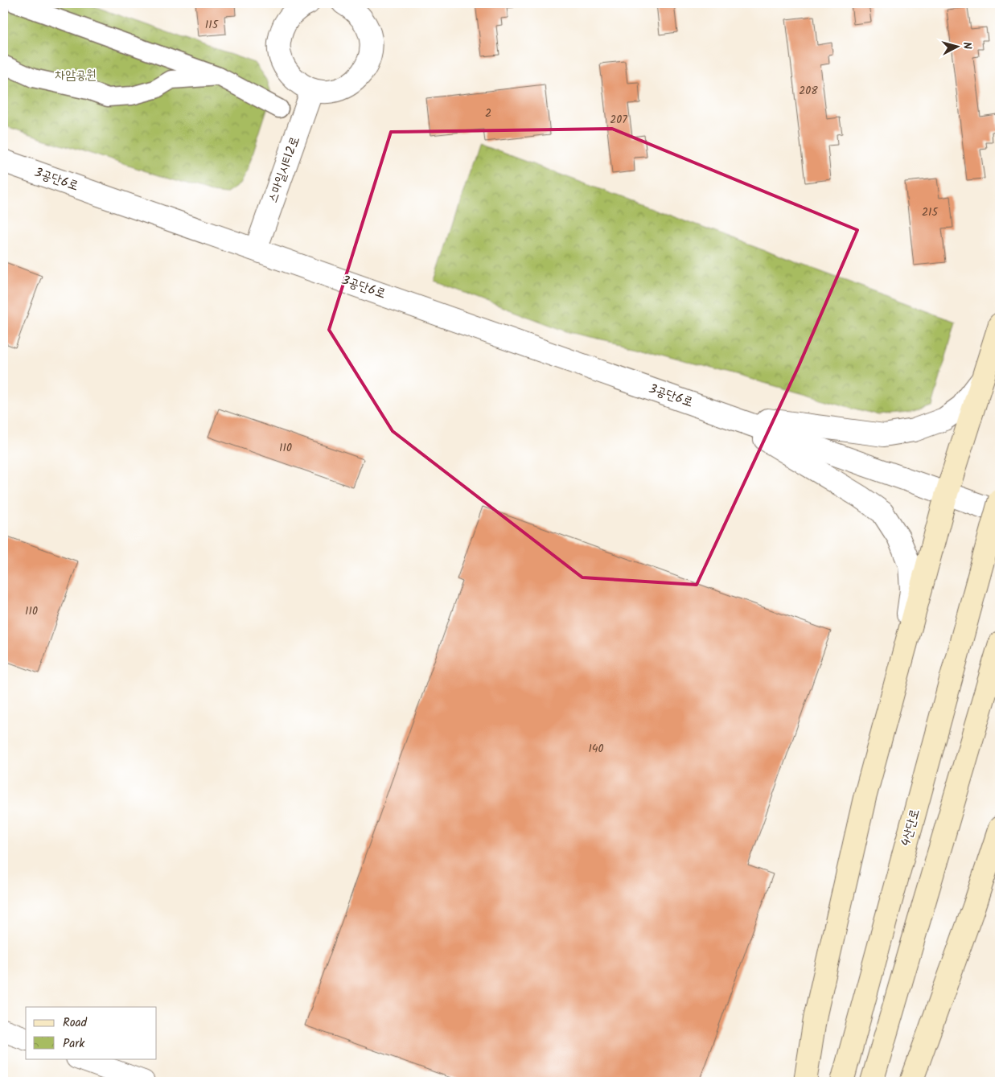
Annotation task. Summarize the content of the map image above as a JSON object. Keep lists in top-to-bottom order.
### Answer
{
  "streets": {
    "main road": ["4산단로"],
    "street": ["스마일시티2로", "3공단6로"]
  },
  "crossings": [
    ["스마일시티2로", "3공단6로"]
  ],
  "parks": ["차암공원"],
  "house_numbers": [
    "115",
    "208",
    "2",
    "207",
    "215",
    "110",
    "110",
    "140"
  ],
  "legend": ["Road", "Park"],
  "north": "right"
}
